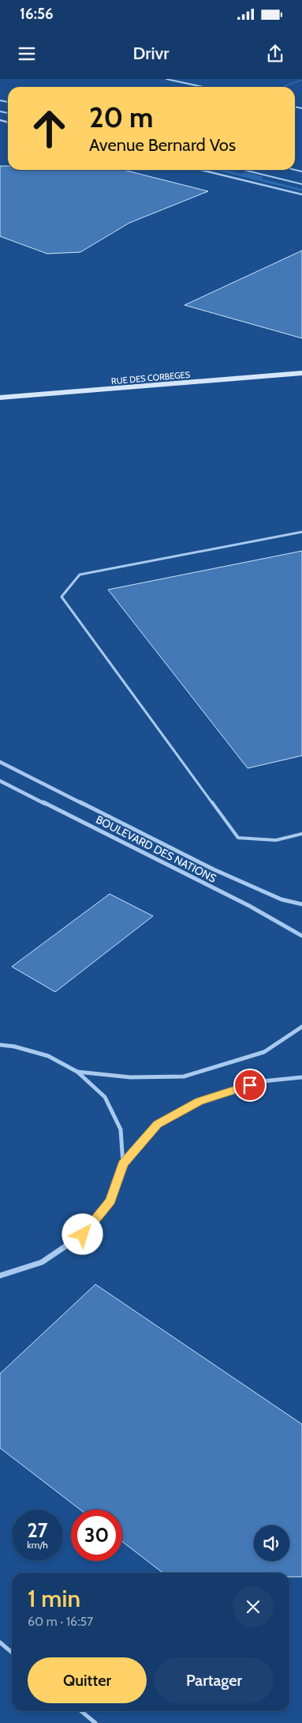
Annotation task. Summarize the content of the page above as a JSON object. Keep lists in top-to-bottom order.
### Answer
{
  "streets": {
    "street": ["RUE DES CORBEGES", "BOULEVARD DES NATIONS"]
  },
  "page": {
    "status": "16:56",
    "header": "Drivr",
    "turn": ["20 m", "Avenue Bernard Vos"],
    "speed": "27 km/h",
    "limit": "30",
    "heading": ["1 min", "60 m · 16:57"],
    "buttons": ["Quitter", "Partager"]
  }
}
